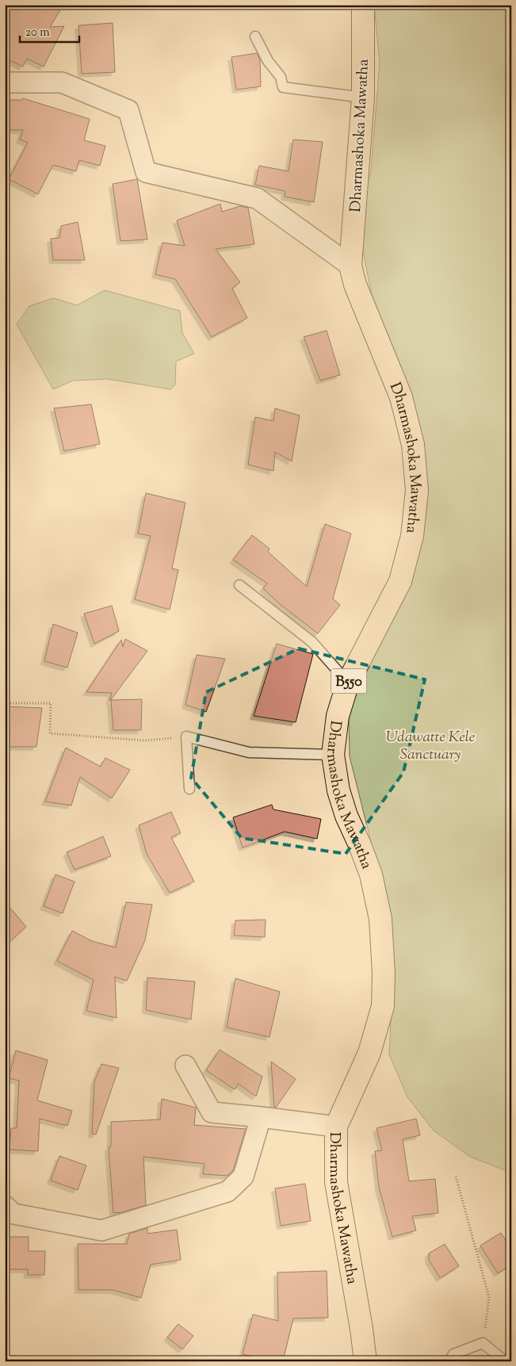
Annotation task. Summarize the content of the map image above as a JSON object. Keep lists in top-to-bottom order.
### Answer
{
  "streets": {
    "main road": ["Dharmashoka Mawatha", "B550"]
  },
  "parks": ["Udawatte Kele Sanctuary"],
  "scale_bar": "20 m"
}
